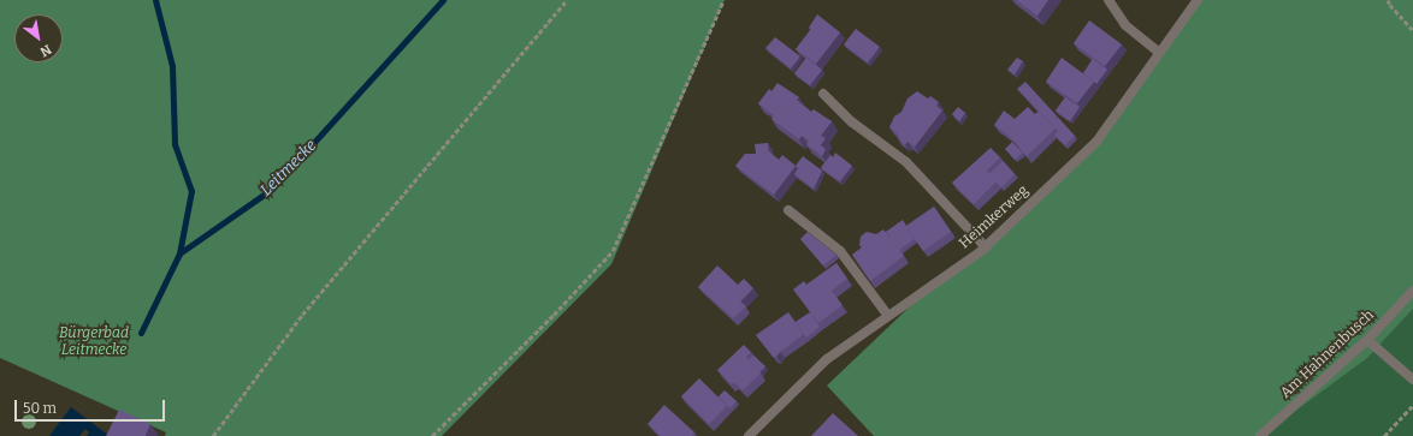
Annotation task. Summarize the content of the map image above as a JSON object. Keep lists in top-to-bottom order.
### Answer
{
  "streets": {
    "street": ["Heimkerweg", "Am Hahnenbusch"]
  },
  "water": ["Leitmecke"],
  "parks": ["Bürgerbad Leitmecke"],
  "scale_bar": "50 m",
  "north": "bottom right"
}
